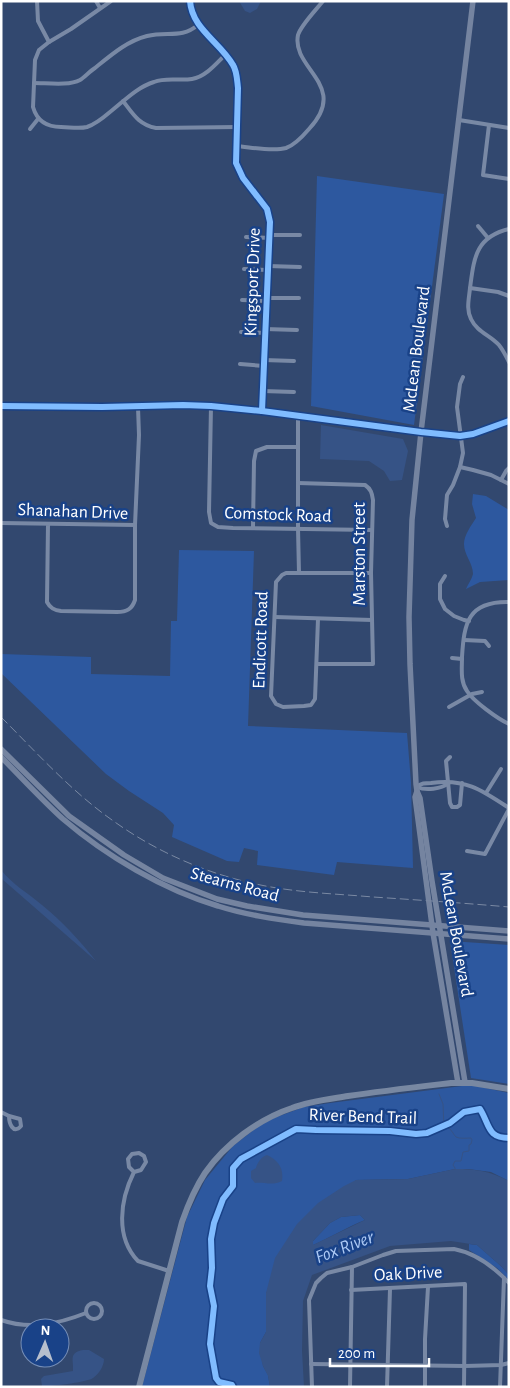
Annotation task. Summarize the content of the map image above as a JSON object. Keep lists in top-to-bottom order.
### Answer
{
  "streets": {
    "main road": ["McLean Boulevard", "Stearns Road"],
    "street": [
      "Kingsport Drive",
      "Shanahan Drive",
      "Comstock Road",
      "Marston Street",
      "Endicott Road",
      "Oak Drive"
    ],
    "cycle path": ["River Bend Trail"]
  },
  "crossings": [
    ["McLean Boulevard", "Stearns Road"],
    ["Comstock Road", "Marston Street"],
    ["Marston Street", "Endicott Road"]
  ],
  "water": ["Fox River"],
  "scale_bar": "200 m",
  "north": "top"
}
